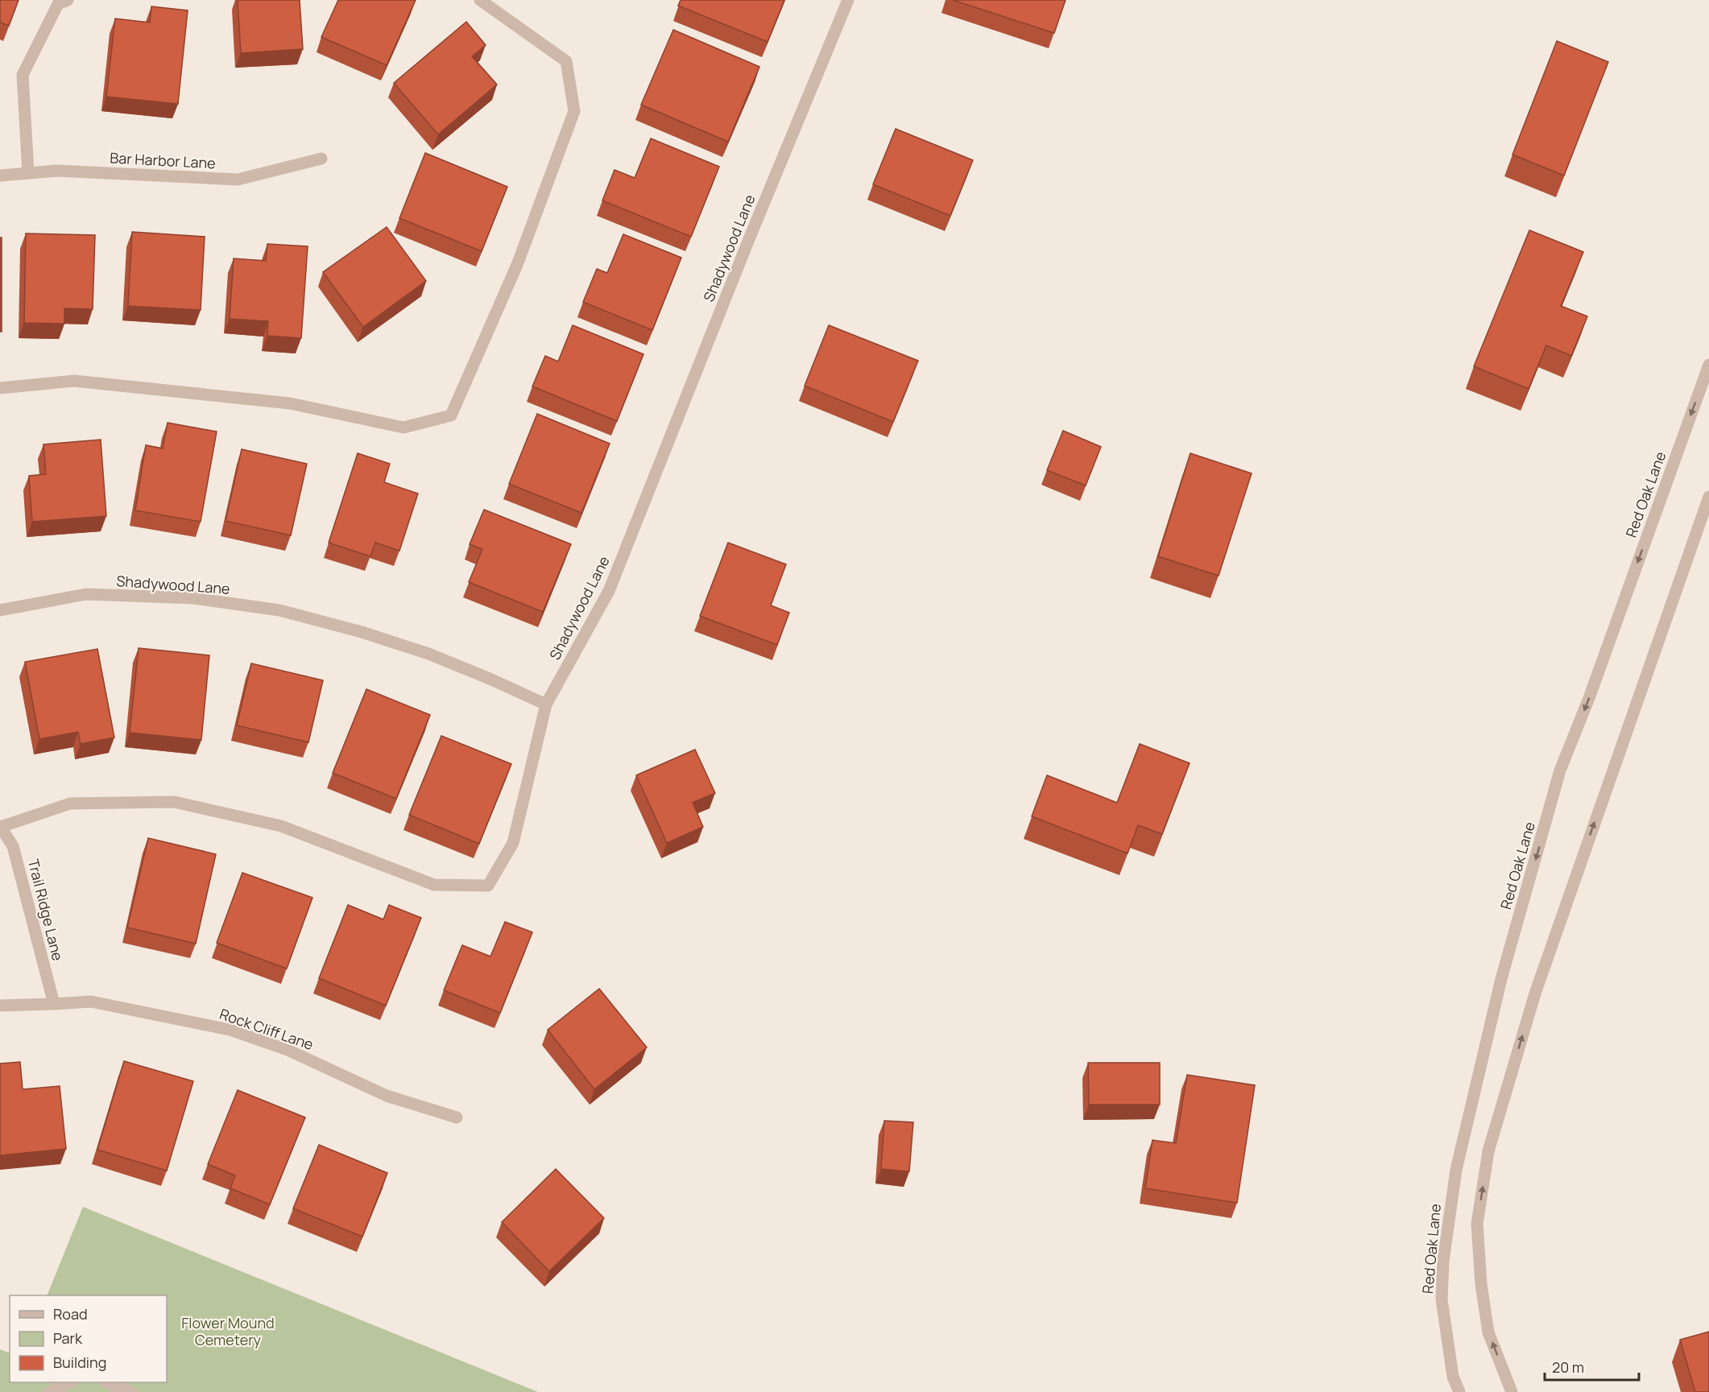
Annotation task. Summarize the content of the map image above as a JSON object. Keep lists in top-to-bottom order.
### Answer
{
  "streets": {
    "street": [
      "Bar Harbor Lane",
      "Shadywood Lane",
      "Red Oak Lane",
      "Trail Ridge Lane",
      "Rock Cliff Lane"
    ]
  },
  "crossings": [
    ["Trail Ridge Lane", "Rock Cliff Lane"]
  ],
  "parks": ["Flower Mound Cemetery"],
  "legend": ["Road", "Park", "Building"],
  "scale_bar": "20 m"
}
